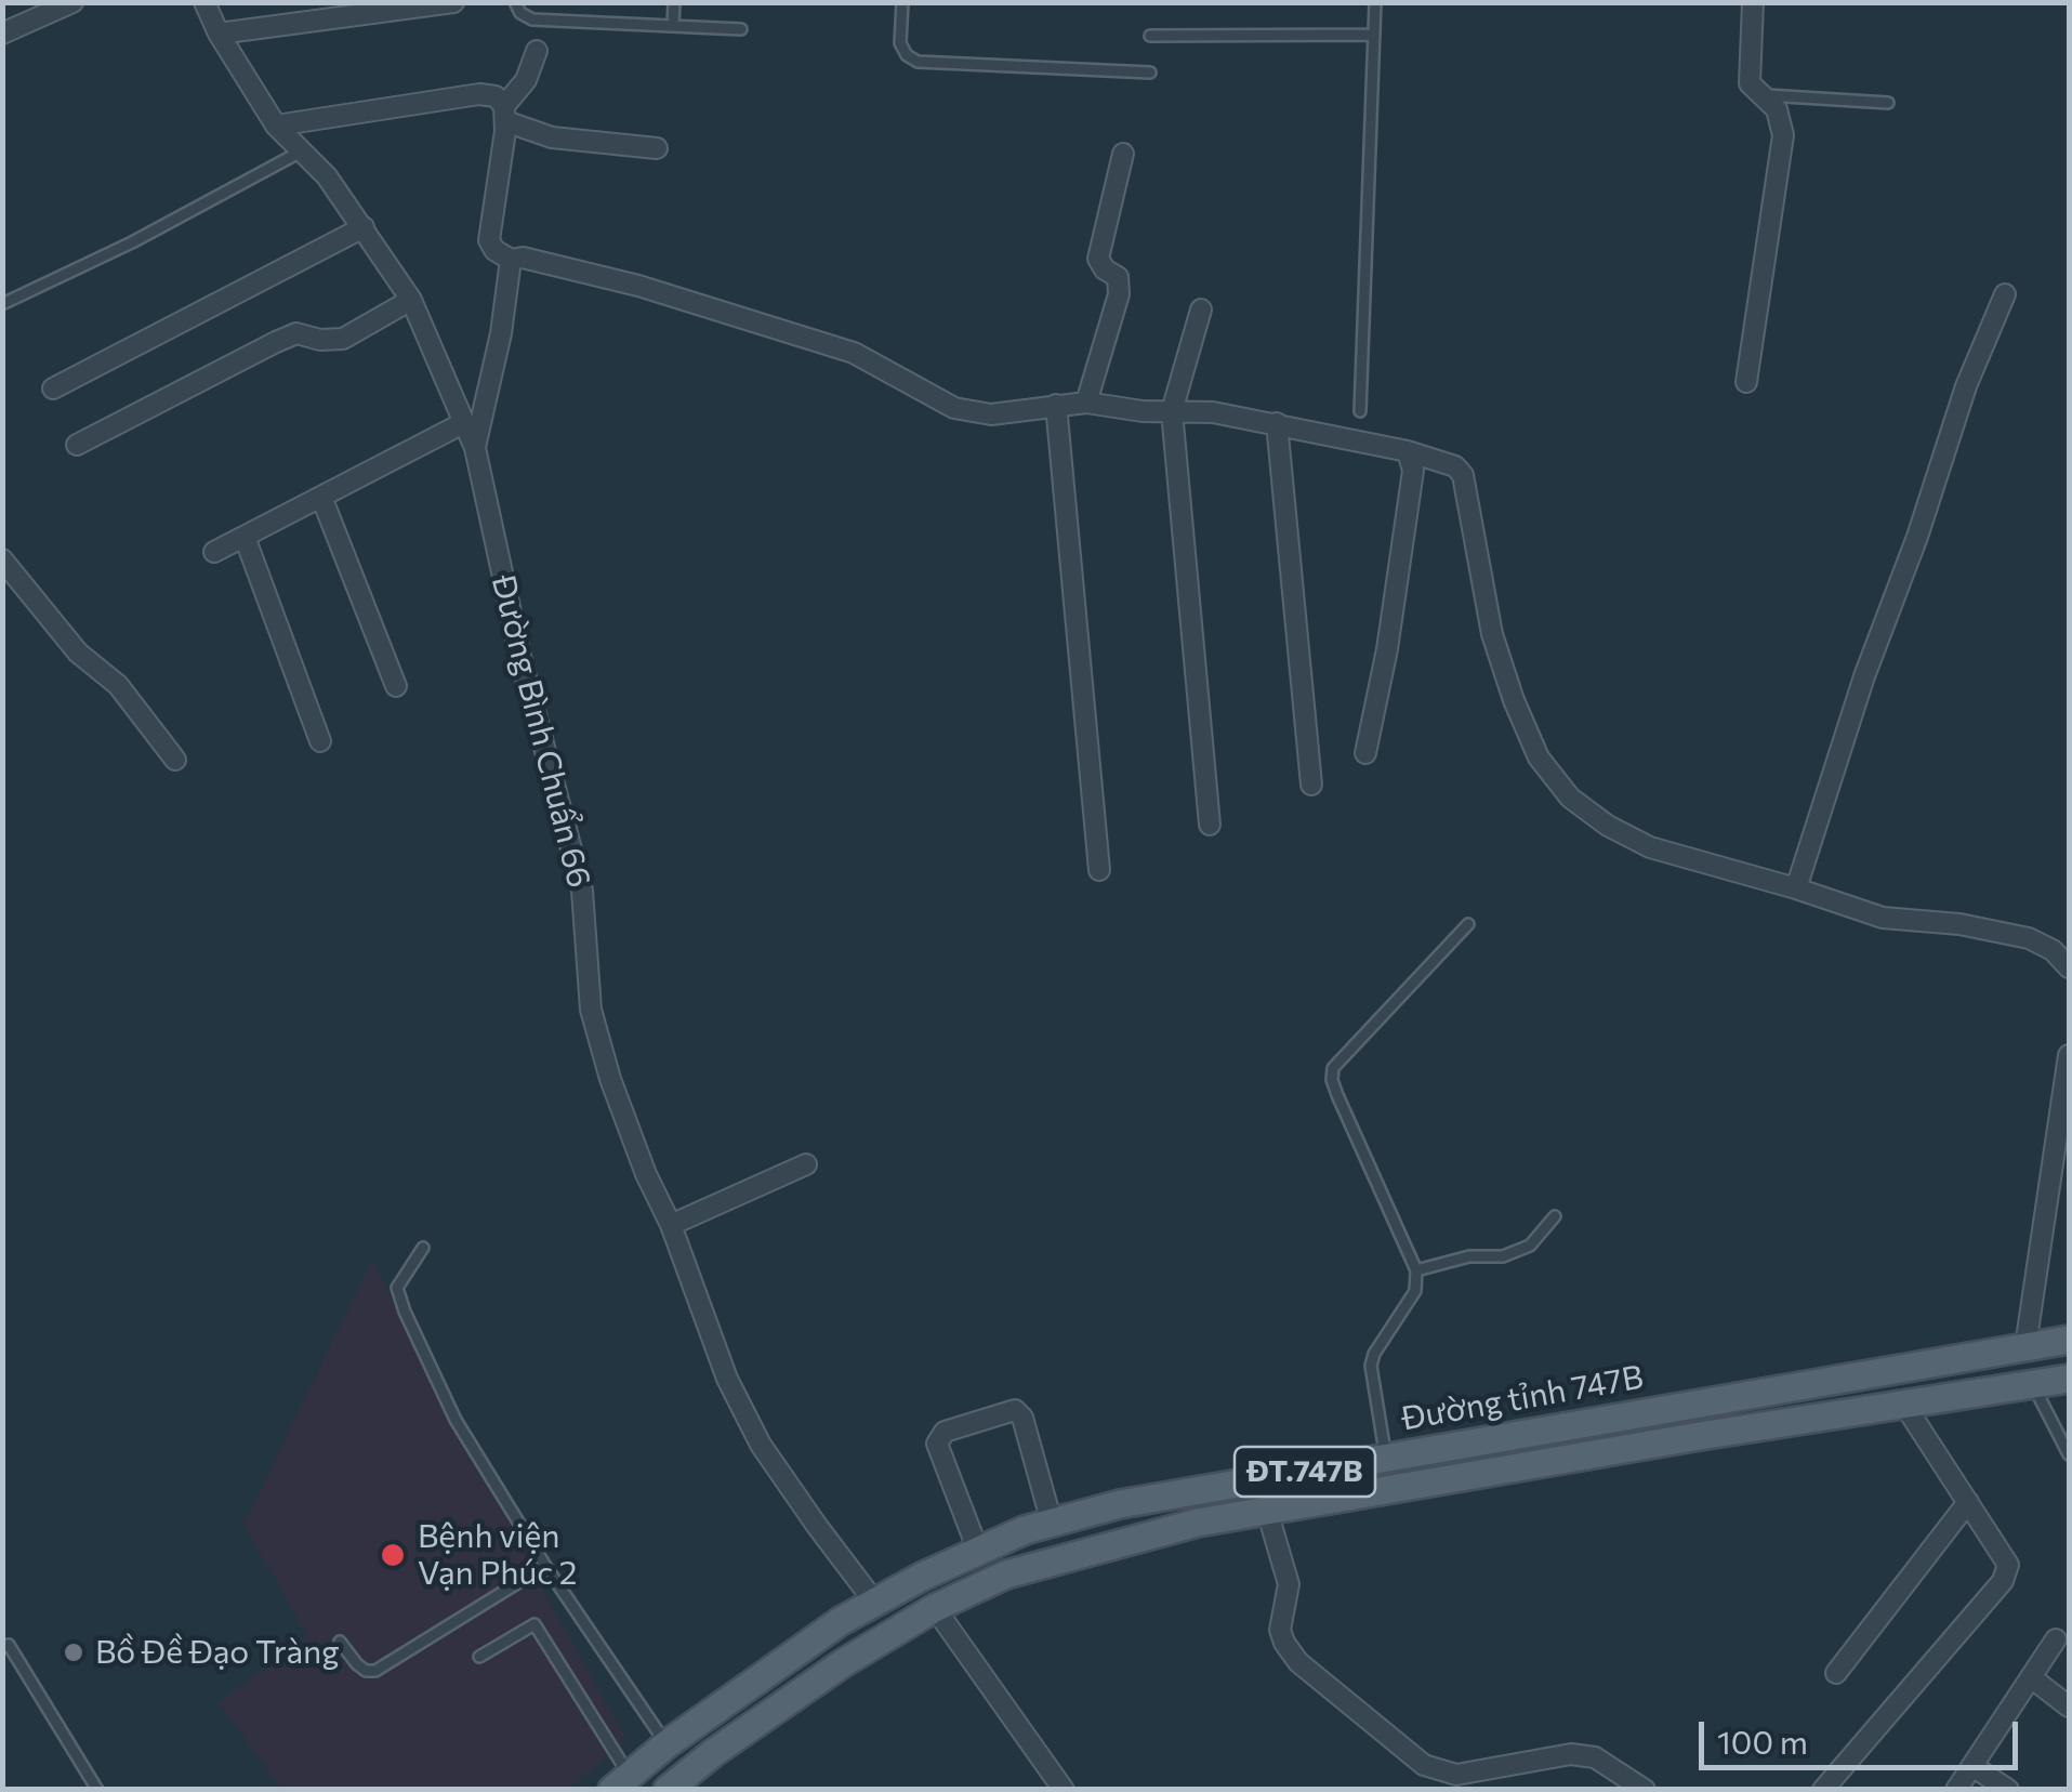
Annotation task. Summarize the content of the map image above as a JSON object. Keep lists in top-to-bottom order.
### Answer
{
  "streets": {
    "main road": ["Đường tỉnh 747B", "ĐT.747B"],
    "street": ["Đường Bình Chuẩn 66"]
  },
  "crossings": [
    ["Đường Bình Chuẩn 66", "Đường tỉnh 747B"]
  ],
  "places": ["Bệnh viện Vạn Phúc 2", "Bồ Đề Đạo Tràng"],
  "scale_bar": "100 m"
}
